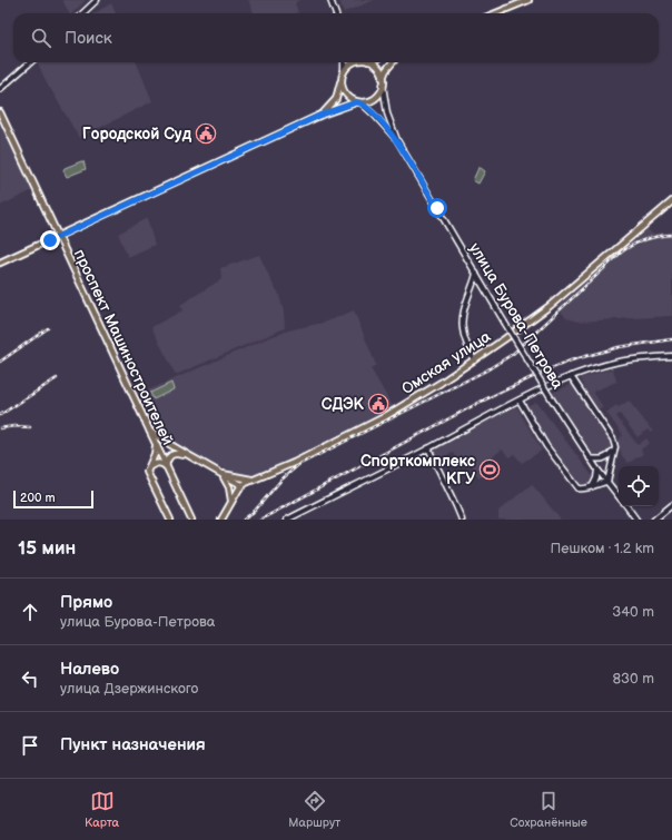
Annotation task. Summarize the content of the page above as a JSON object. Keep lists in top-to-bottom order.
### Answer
{
  "streets": {
    "main road": ["улица Бурова-Петрова", "проспект Машиностроителей", "Омская улица"]
  },
  "places": {
    "public building": ["Городской Суд", "СДЭК"],
    "sports": ["Спорткомплекс КГУ"]
  },
  "scale_bar": "200 m",
  "page": {
    "search": "Поиск",
    "scale": "200 m",
    "heading": ["15 мин", "Пешком · 1.2 km"],
    "list": [
      ["Прямо", "улица Бурова-Петрова", "340 m"],
      ["Налево", "улица Дзержинского", "830 m"],
      "Пункт назначения"
    ],
    "nav": ["Карта", "Маршрут", "Сохранённые"]
  }
}
